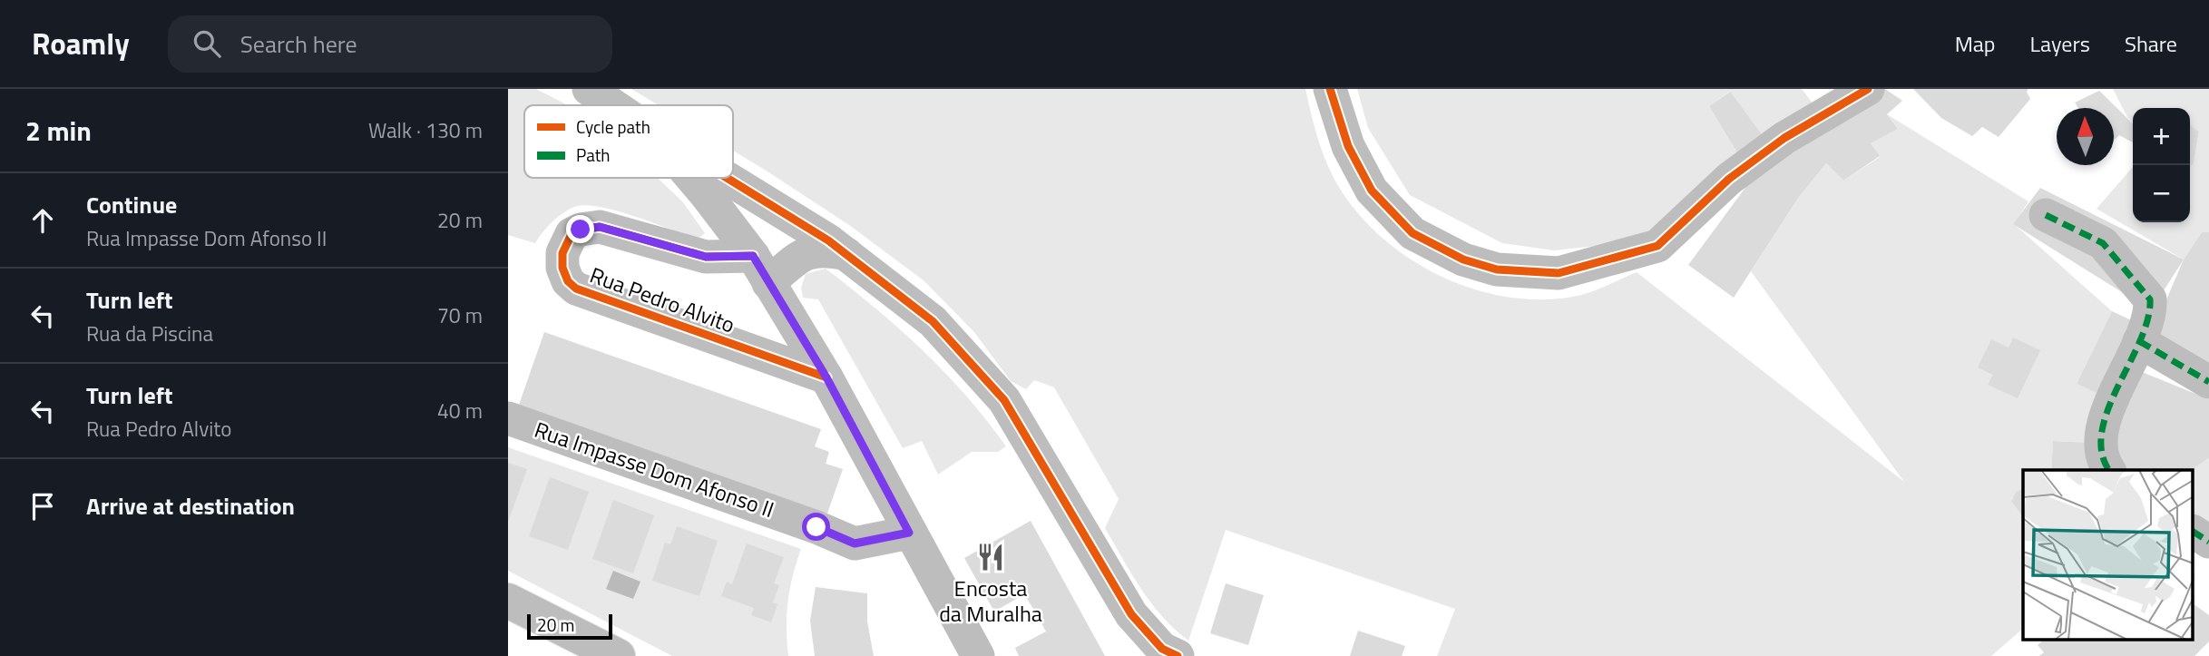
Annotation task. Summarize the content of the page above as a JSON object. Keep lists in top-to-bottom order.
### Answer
{
  "streets": {
    "street": ["Rua Pedro Alvito", "Rua Impasse Dom Afonso II"]
  },
  "places": {
    "restaurant": ["Encosta da Muralha"]
  },
  "legend": ["Cycle path", "Path"],
  "scale_bar": "20 m",
  "north": "top",
  "page": {
    "header": "Roamly",
    "search": "Search here",
    "nav": ["Map", "Layers", "Share"],
    "heading": ["2 min", "Walk · 130 m"],
    "map_buttons": ["+", "−"],
    "list": [
      ["Continue", "Rua Impasse Dom Afonso II", "20 m"],
      ["Turn left", "Rua da Piscina", "70 m"],
      ["Turn left", "Rua Pedro Alvito", "40 m"],
      "Arrive at destination"
    ],
    "scale": "20 m"
  }
}
